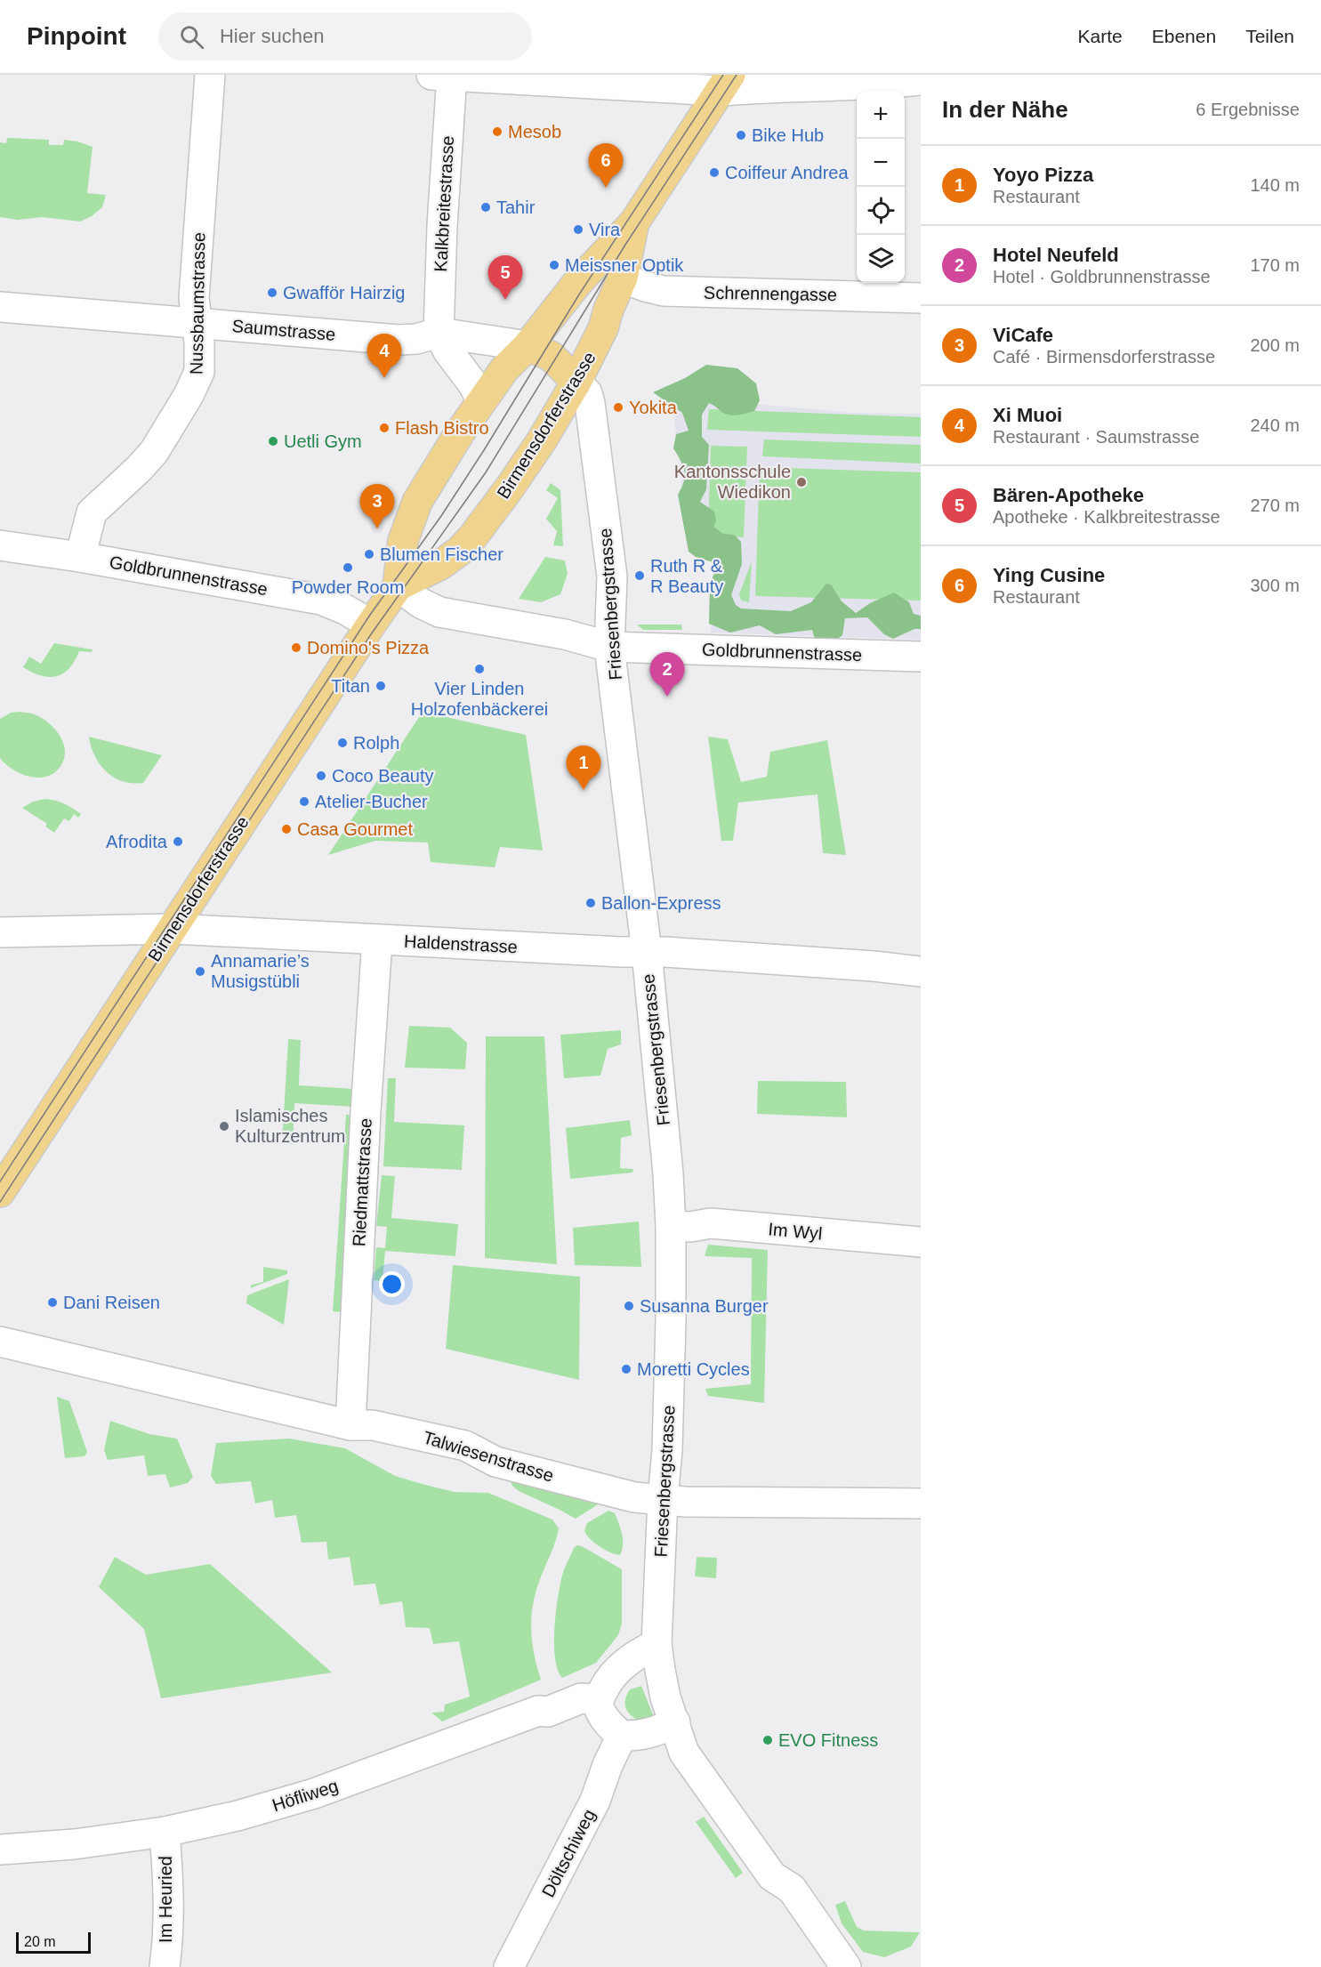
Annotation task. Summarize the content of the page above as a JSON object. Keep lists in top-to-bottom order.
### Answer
{
  "streets": {
    "main road": ["Birmensdorferstrasse"],
    "street": [
      "Kalkbreitestrasse",
      "Schrennengasse",
      "Nussbaumstrasse",
      "Saumstrasse",
      "Goldbrunnenstrasse",
      "Friesenbergstrasse",
      "Haldenstrasse",
      "Riedmattstrasse",
      "Im Wyl",
      "Talwiesenstrasse",
      "Höfliweg",
      "Döltschiweg",
      "Im Heuried"
    ]
  },
  "crossings": [
    ["Kalkbreitestrasse", "Saumstrasse"],
    ["Schrennengasse", "Birmensdorferstrasse"],
    ["Nussbaumstrasse", "Saumstrasse"],
    ["Nussbaumstrasse", "Goldbrunnenstrasse"],
    ["Birmensdorferstrasse", "Goldbrunnenstrasse"],
    ["Birmensdorferstrasse", "Friesenbergstrasse"],
    ["Birmensdorferstrasse", "Haldenstrasse"],
    ["Goldbrunnenstrasse", "Friesenbergstrasse"],
    ["Friesenbergstrasse", "Haldenstrasse"],
    ["Friesenbergstrasse", "Im Wyl"],
    ["Friesenbergstrasse", "Talwiesenstrasse"],
    ["Haldenstrasse", "Riedmattstrasse"],
    ["Riedmattstrasse", "Talwiesenstrasse"],
    ["Höfliweg", "Im Heuried"]
  ],
  "places": [
    "Mesob",
    "Bike Hub",
    "Coiffeur Andrea",
    "Tahir",
    "Vira",
    "Meissner Optik",
    "Gwafför Hairzig",
    "Yokita",
    "Flash Bistro",
    "Uetli Gym",
    "Kantonsschule Wiedikon",
    "Blumen Fischer",
    "Powder Room",
    "Ruth R & R Beauty",
    "Domino's Pizza",
    "Vier Linden Holzofenbäckerei",
    "Titan",
    "Rolph",
    "Coco Beauty",
    "Atelier-Bucher",
    "Casa Gourmet",
    "Afrodita",
    "Ballon-Express",
    "Annamarie’s Musigstübli",
    "Islamisches Kulturzentrum",
    "Dani Reisen",
    "Susanna Burger",
    "Moretti Cycles",
    "EVO Fitness"
  ],
  "scale_bar": "20 m",
  "page": {
    "header": "Pinpoint",
    "search": "Hier suchen",
    "nav": ["Karte", "Ebenen", "Teilen"],
    "heading": ["In der Nähe", "6 Ergebnisse"],
    "map_buttons": ["+", "−"],
    "pins": [
      "6",
      "5",
      "4",
      "3",
      "2",
      "1"
    ],
    "list": [
      {
        "mark": "1",
        "name": "Yoyo Pizza",
        "note": "Restaurant",
        "value": "140 m"
      },
      {
        "mark": "2",
        "name": "Hotel Neufeld",
        "note": "Hotel · Goldbrunnenstrasse",
        "value": "170 m"
      },
      {
        "mark": "3",
        "name": "ViCafe",
        "note": "Café · Birmensdorferstrasse",
        "value": "200 m"
      },
      {
        "mark": "4",
        "name": "Xi Muoi",
        "note": "Restaurant · Saumstrasse",
        "value": "240 m"
      },
      {
        "mark": "5",
        "name": "Bären-Apotheke",
        "note": "Apotheke · Kalkbreitestrasse",
        "value": "270 m"
      },
      {
        "mark": "6",
        "name": "Ying Cusine",
        "note": "Restaurant",
        "value": "300 m"
      }
    ],
    "scale": "20 m"
  }
}
